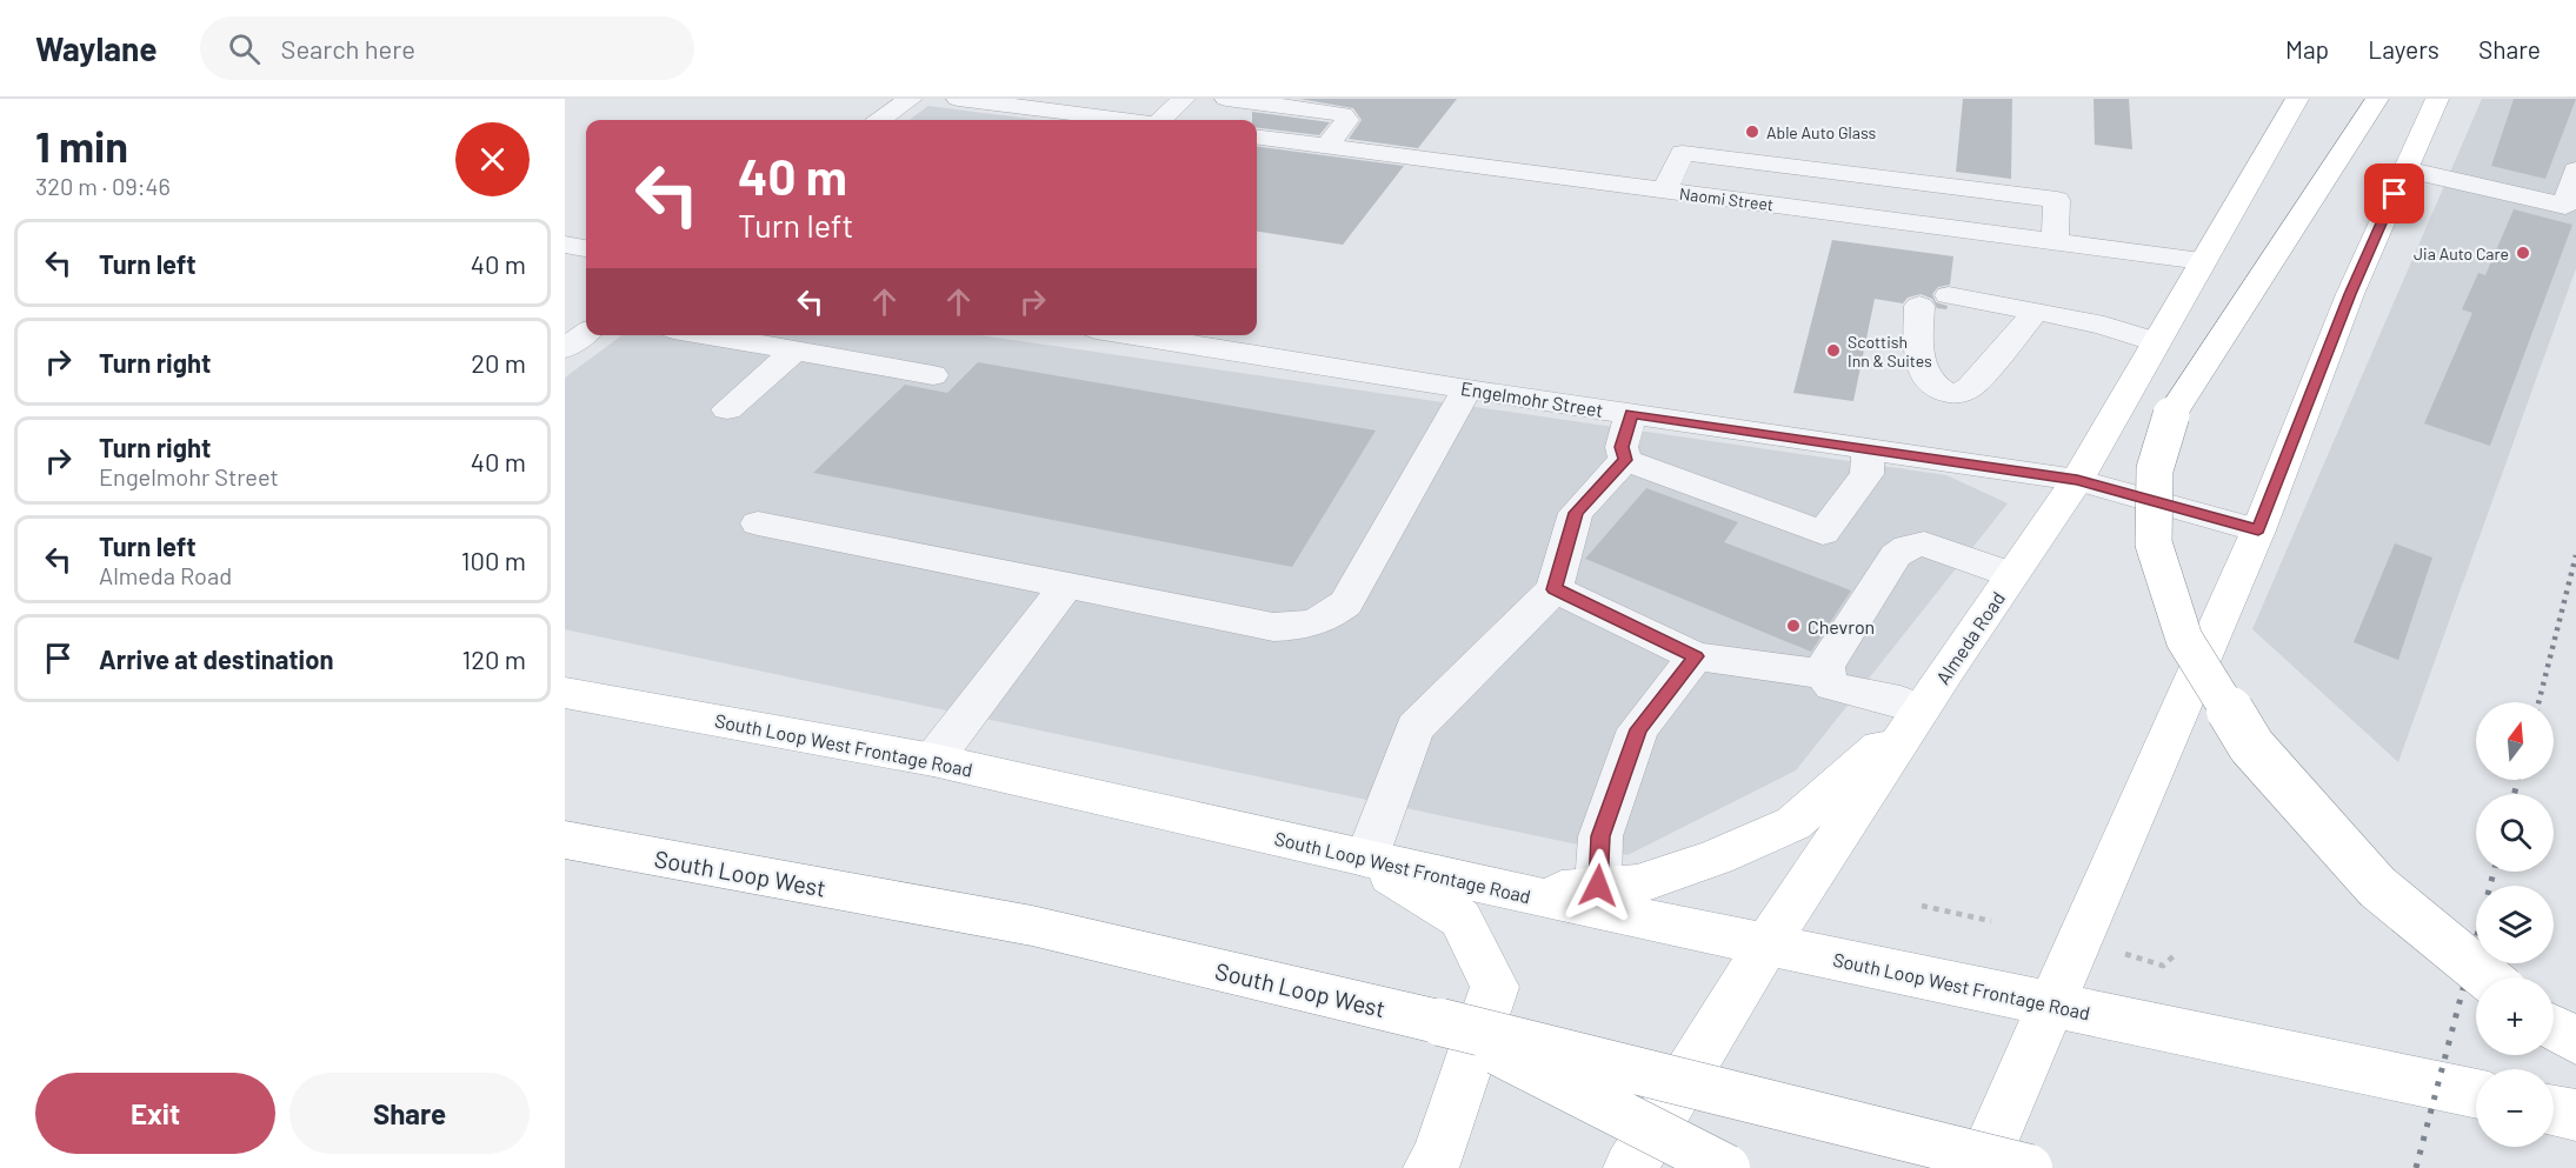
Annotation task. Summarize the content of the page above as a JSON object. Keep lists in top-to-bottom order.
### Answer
{
  "streets": {
    "main road": ["Almeda Road", "South Loop West Frontage Road", "South Loop West"],
    "street": ["Naomi Street", "Engelmohr Street"]
  },
  "crossings": [
    ["Naomi Street", "Almeda Road"],
    ["Engelmohr Street", "Almeda Road"],
    ["Almeda Road", "South Loop West Frontage Road"]
  ],
  "places": [
    "Able Auto Glass",
    "Jia Auto Care",
    "Scottish Inn & Suites",
    "Chevron"
  ],
  "north": "top",
  "page": {
    "header": "Waylane",
    "search": "Search here",
    "nav": ["Map", "Layers", "Share"],
    "heading": ["1 min", "320 m · 09:46"],
    "turn": ["40 m", "Turn left"],
    "list": [
      {
        "name": "Turn left",
        "value": "40 m"
      },
      {
        "name": "Turn right",
        "value": "20 m"
      },
      {
        "name": "Turn right",
        "note": "Engelmohr Street",
        "value": "40 m"
      },
      {
        "name": "Turn left",
        "note": "Almeda Road",
        "value": "100 m"
      },
      {
        "name": "Arrive at destination",
        "value": "120 m"
      }
    ],
    "map_buttons": ["+", "−"],
    "buttons": ["Exit", "Share"]
  }
}
